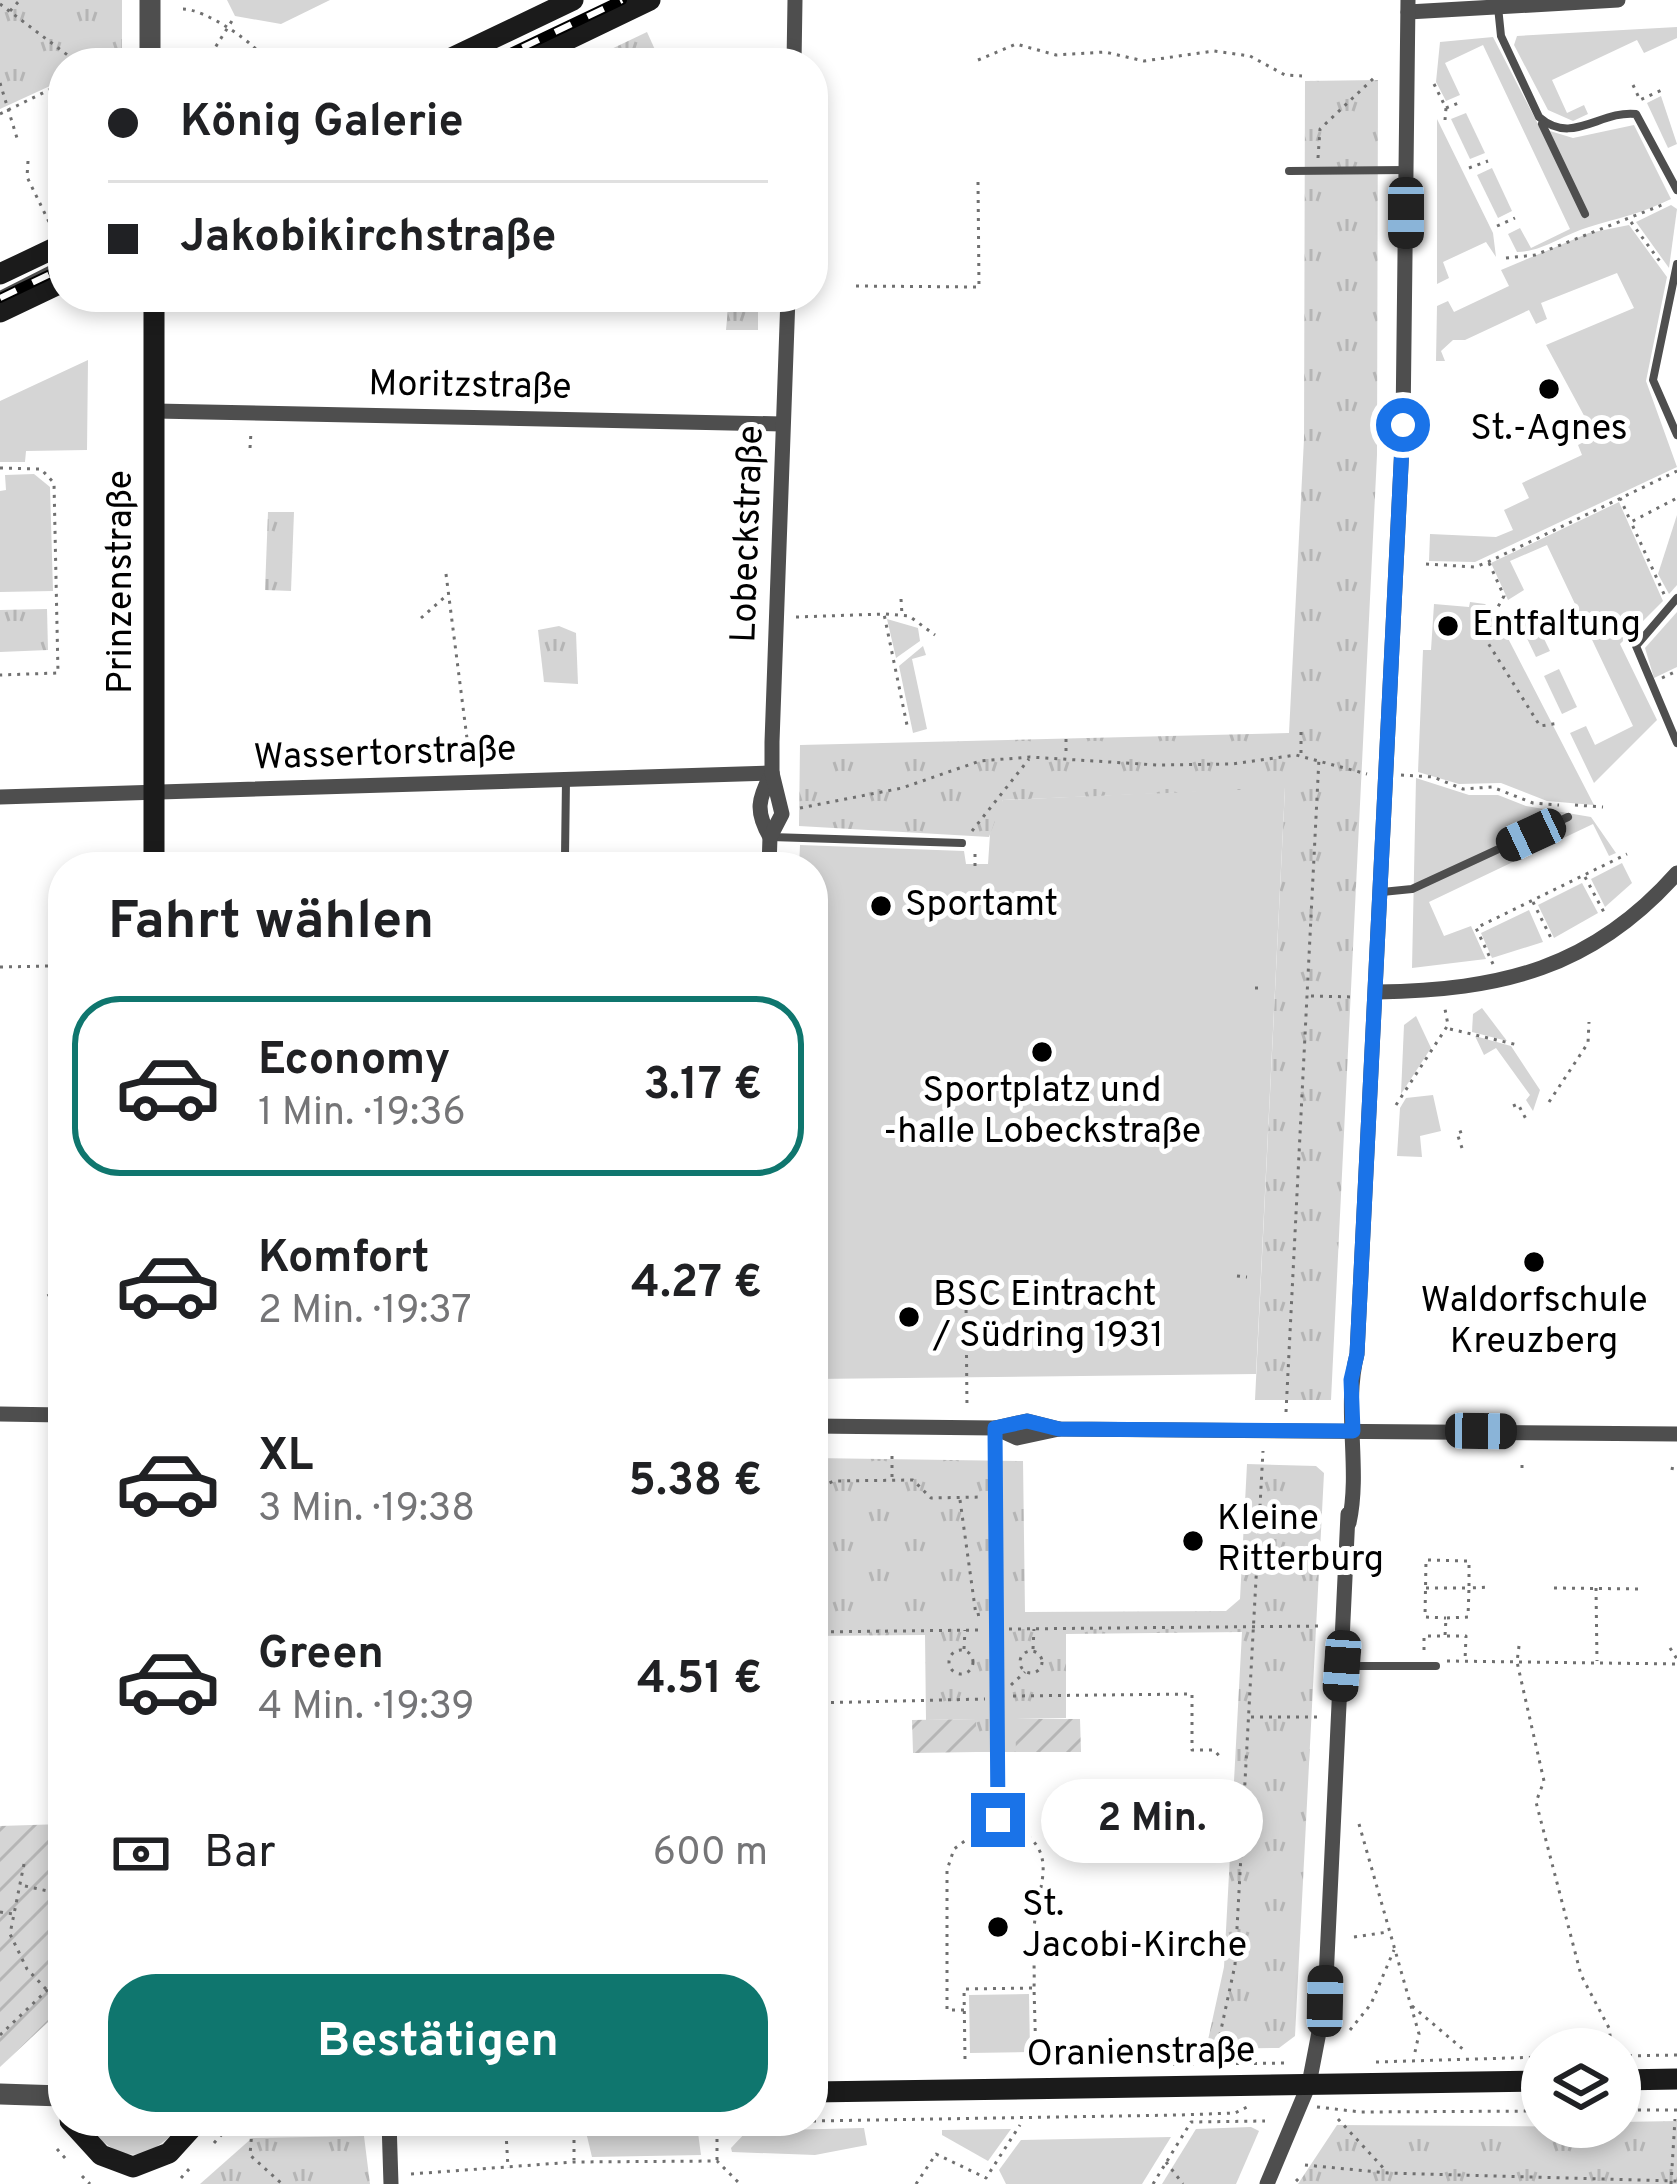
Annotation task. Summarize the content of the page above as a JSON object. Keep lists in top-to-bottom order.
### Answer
{
  "streets": {
    "main road": ["Prinzenstraße", "Oranienstraße"],
    "street": ["Moritzstraße", "Lobeckstraße", "Wassertorstraße"]
  },
  "crossings": [
    ["Moritzstraße", "Lobeckstraße"],
    ["Moritzstraße", "Prinzenstraße"],
    ["Lobeckstraße", "Wassertorstraße"],
    ["Prinzenstraße", "Wassertorstraße"]
  ],
  "places": [
    "St.-Agnes",
    "Entfaltung",
    "Sportamt",
    "Sportplatz und -halle Lobeckstraße",
    "Waldorfschule Kreuzberg",
    "BSC Eintracht / Südring 1931",
    "Kleine Ritterburg",
    "St. Jacobi-Kirche"
  ],
  "page": {
    "banner": ["König Galerie", "Jakobikirchstraße"],
    "heading": "Fahrt wählen",
    "list": [
      {
        "name": "Economy",
        "note": "1 Min. · 19:36",
        "value": "3.17 €"
      },
      {
        "name": "Komfort",
        "note": "2 Min. · 19:37",
        "value": "4.27 €"
      },
      {
        "name": "XL",
        "note": "3 Min. · 19:38",
        "value": "5.38 €"
      },
      {
        "name": "Green",
        "note": "4 Min. · 19:39",
        "value": "4.51 €"
      }
    ],
    "bubble": "2 Min.",
    "pay": ["Bar", "600 m"],
    "buttons": "Bestätigen"
  }
}
